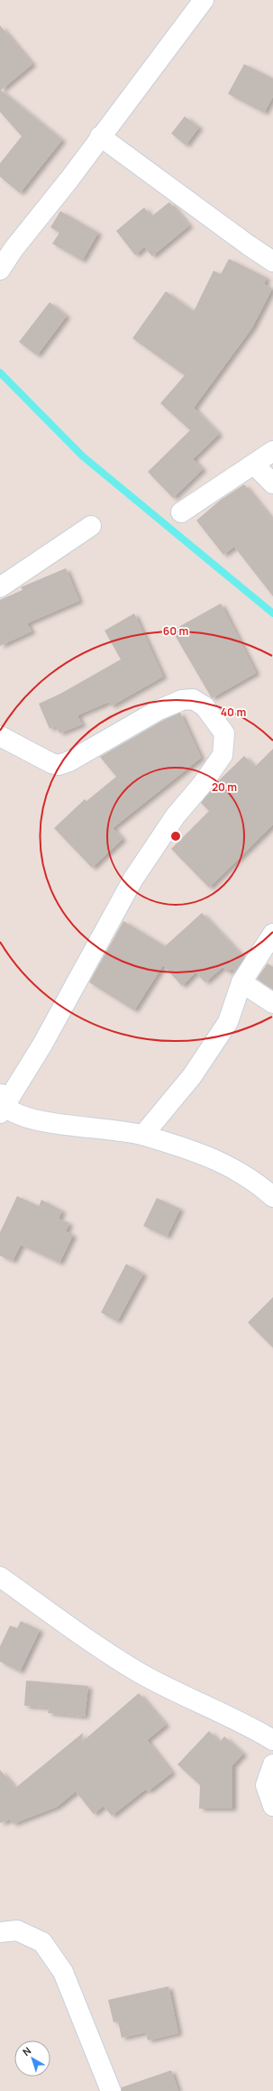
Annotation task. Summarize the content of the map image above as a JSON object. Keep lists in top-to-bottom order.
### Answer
{
  "north": "top left",
  "rings": ["60 m", "40 m", "20 m"]
}
